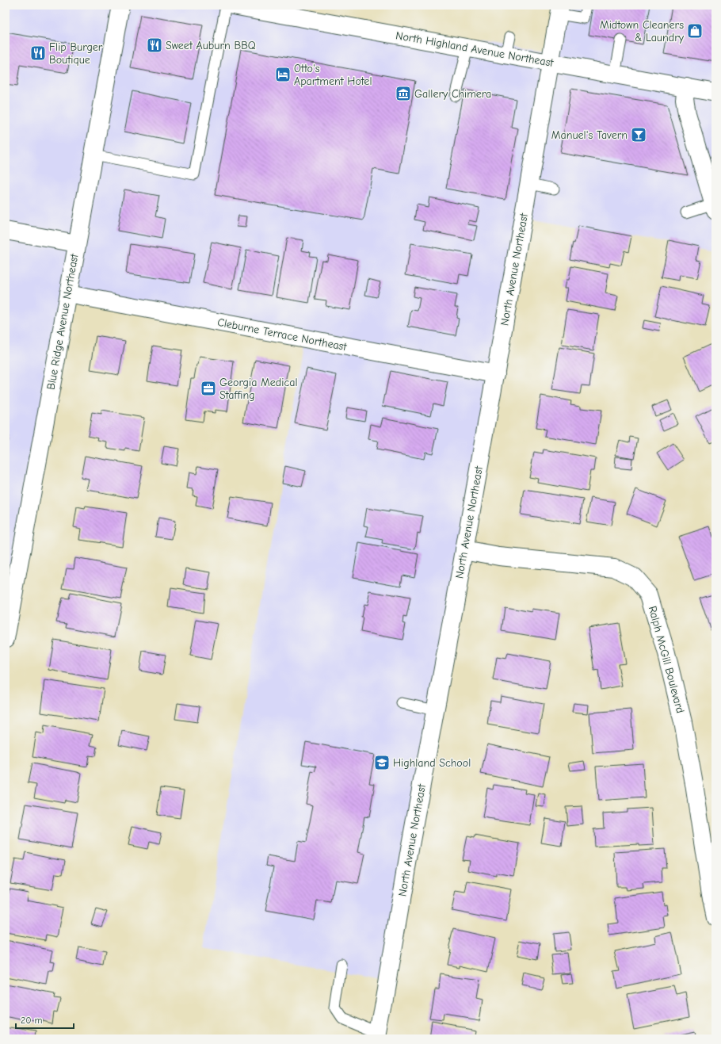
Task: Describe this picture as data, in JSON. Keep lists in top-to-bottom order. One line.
{"streets":{"street":["North Highland Avenue Northeast","North Avenue Northeast","Blue Ridge Avenue Northeast","Cleburne Terrace Northeast","Ralph McGill Boulevard"]},"crossings":[["North Highland Avenue Northeast","North Avenue Northeast"],["North Avenue Northeast","Cleburne Terrace Northeast"],["North Avenue Northeast","Ralph McGill Boulevard"],["Blue Ridge Avenue Northeast","Cleburne Terrace Northeast"]],"places":{"shop":["Midtown Cleaners & Laundry"],"restaurant":["Sweet Auburn BBQ","Flip Burger Boutique"],"hotel":["Otto's Apartment Hotel"],"museum":["Gallery Chimera"],"bar":["Manuel's Tavern"],"office":["Georgia Medical Staffing"],"school or university":["Highland School"]},"scale_bar":"20 m"}
